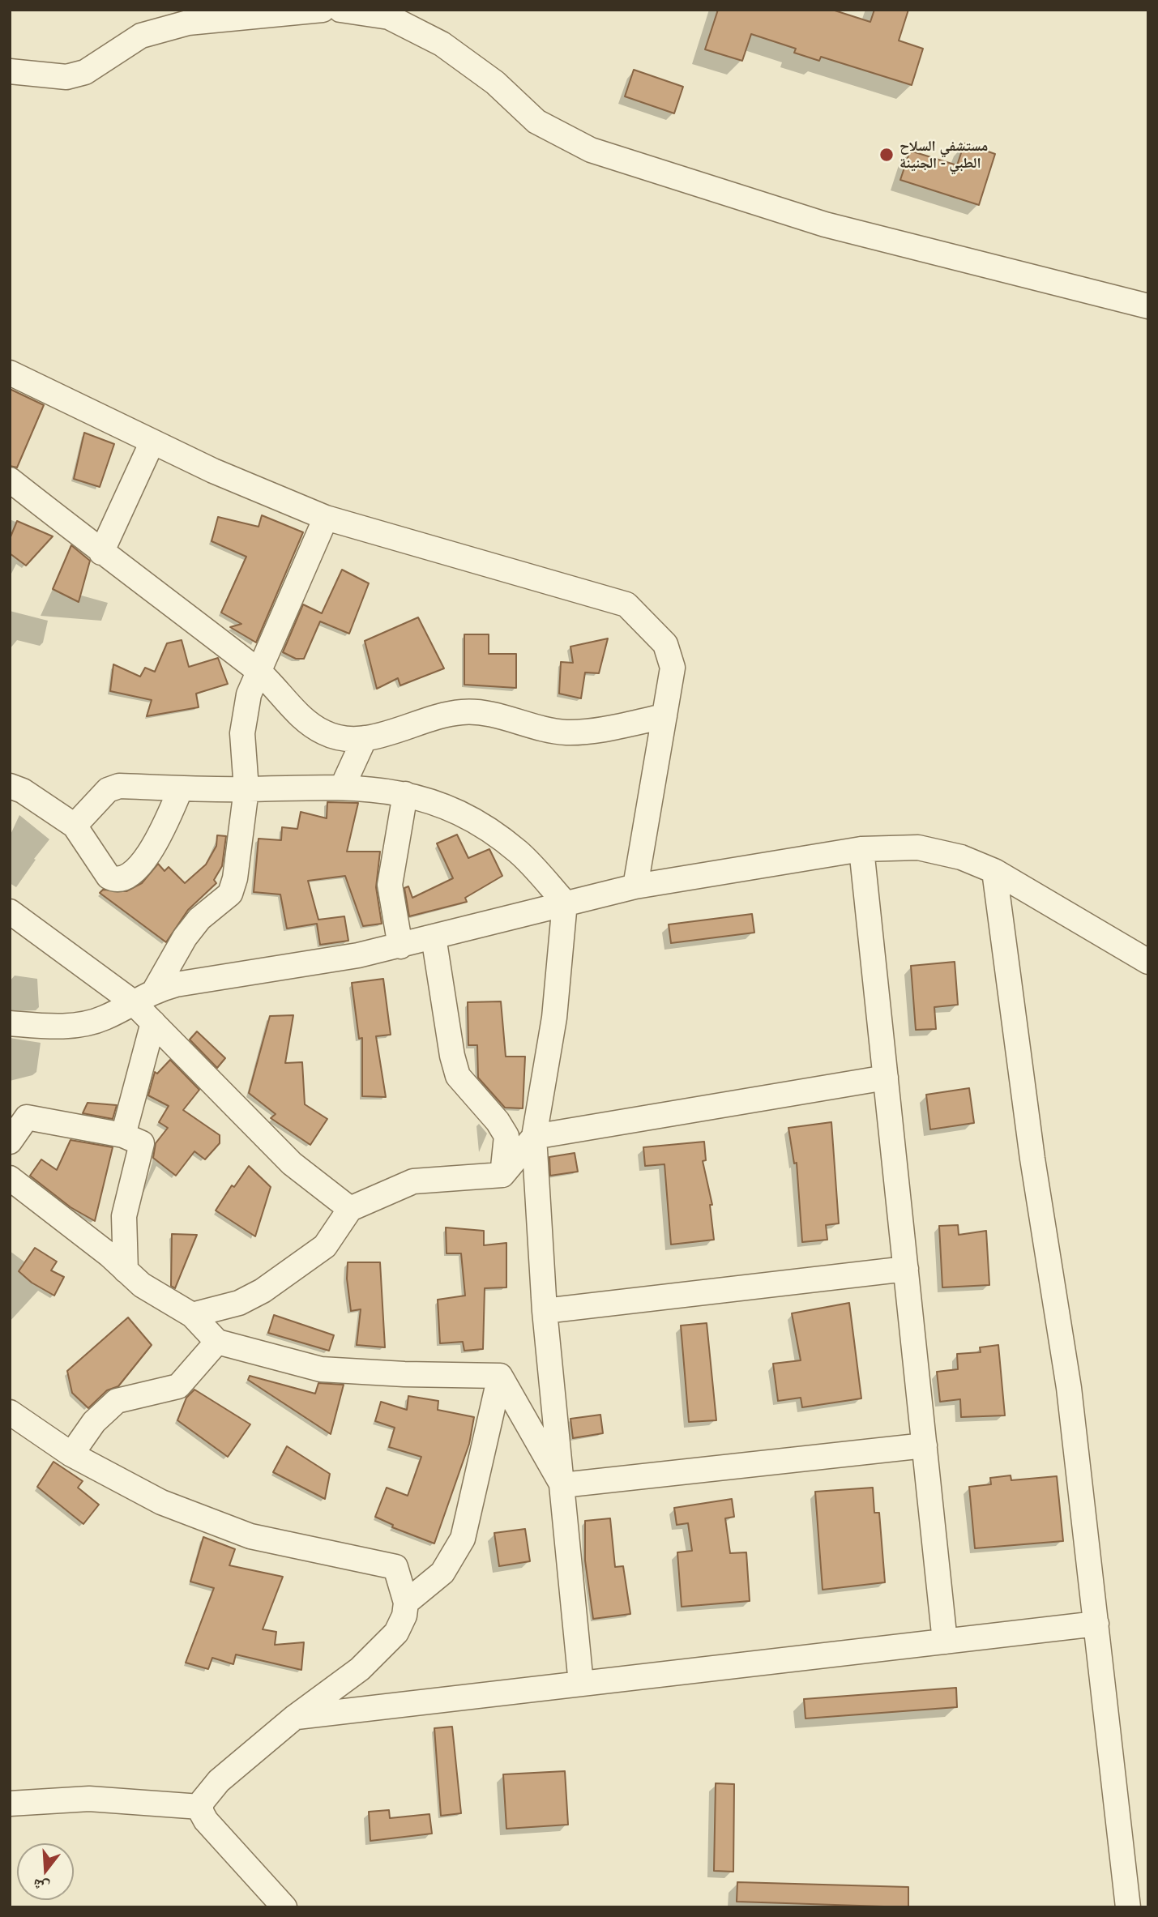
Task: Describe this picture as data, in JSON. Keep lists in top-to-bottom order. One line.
{"places":["مستشفي السلاح الطبي - الجنينة"],"north":"bottom"}
